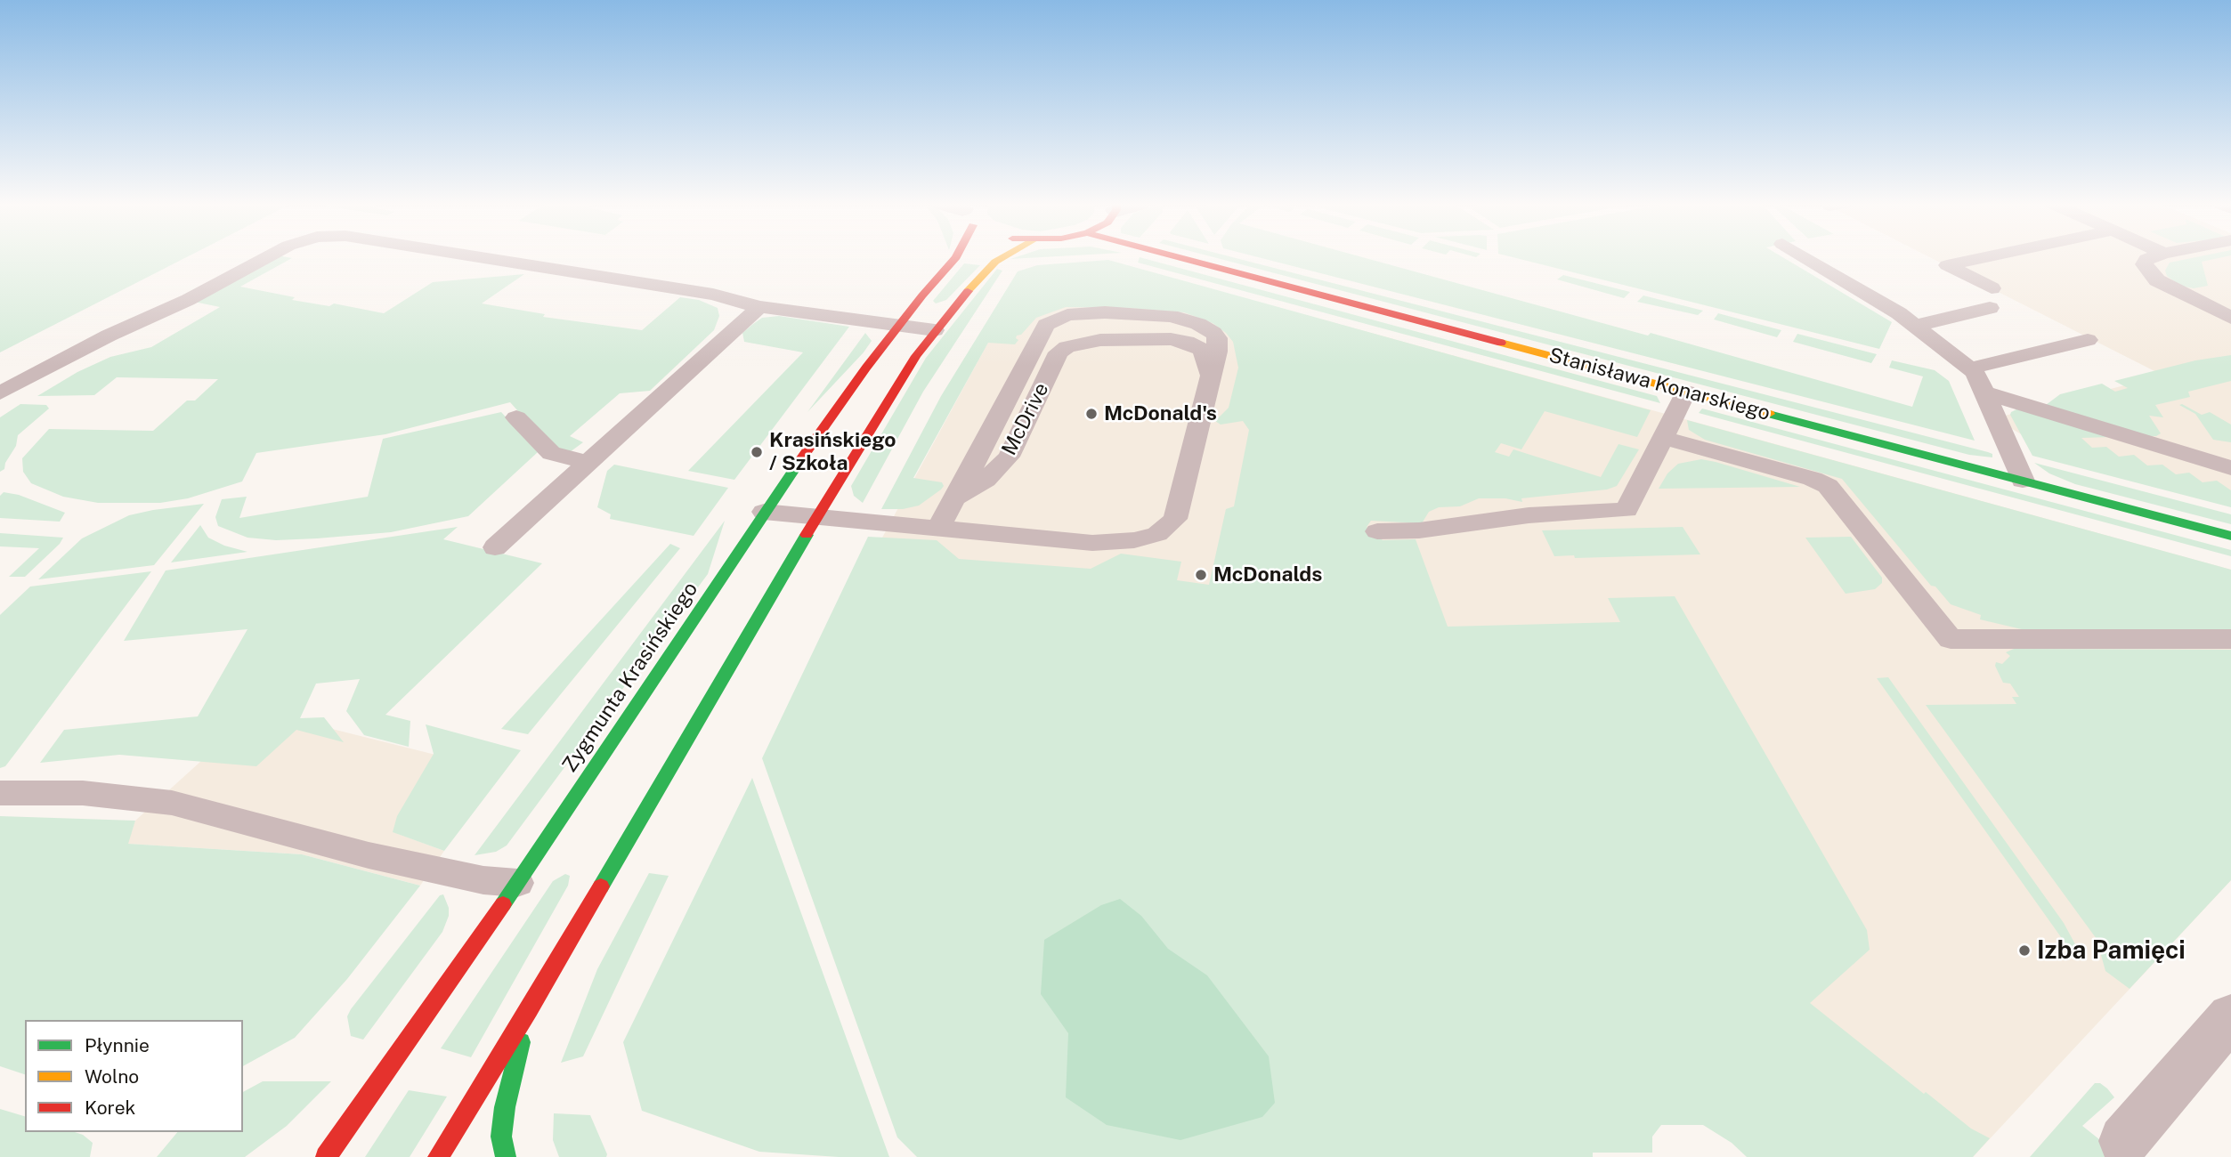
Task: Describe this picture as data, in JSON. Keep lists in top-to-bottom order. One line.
{"streets":{"street":["Stanisława Konarskiego","Zygmunta Krasińskiego"],"lane":["McDrive"]},"places":["McDonald's","Krasińskiego / Szkoła","McDonalds","Izba Pamięci"],"legend":["Płynnie","Wolno","Korek"]}
